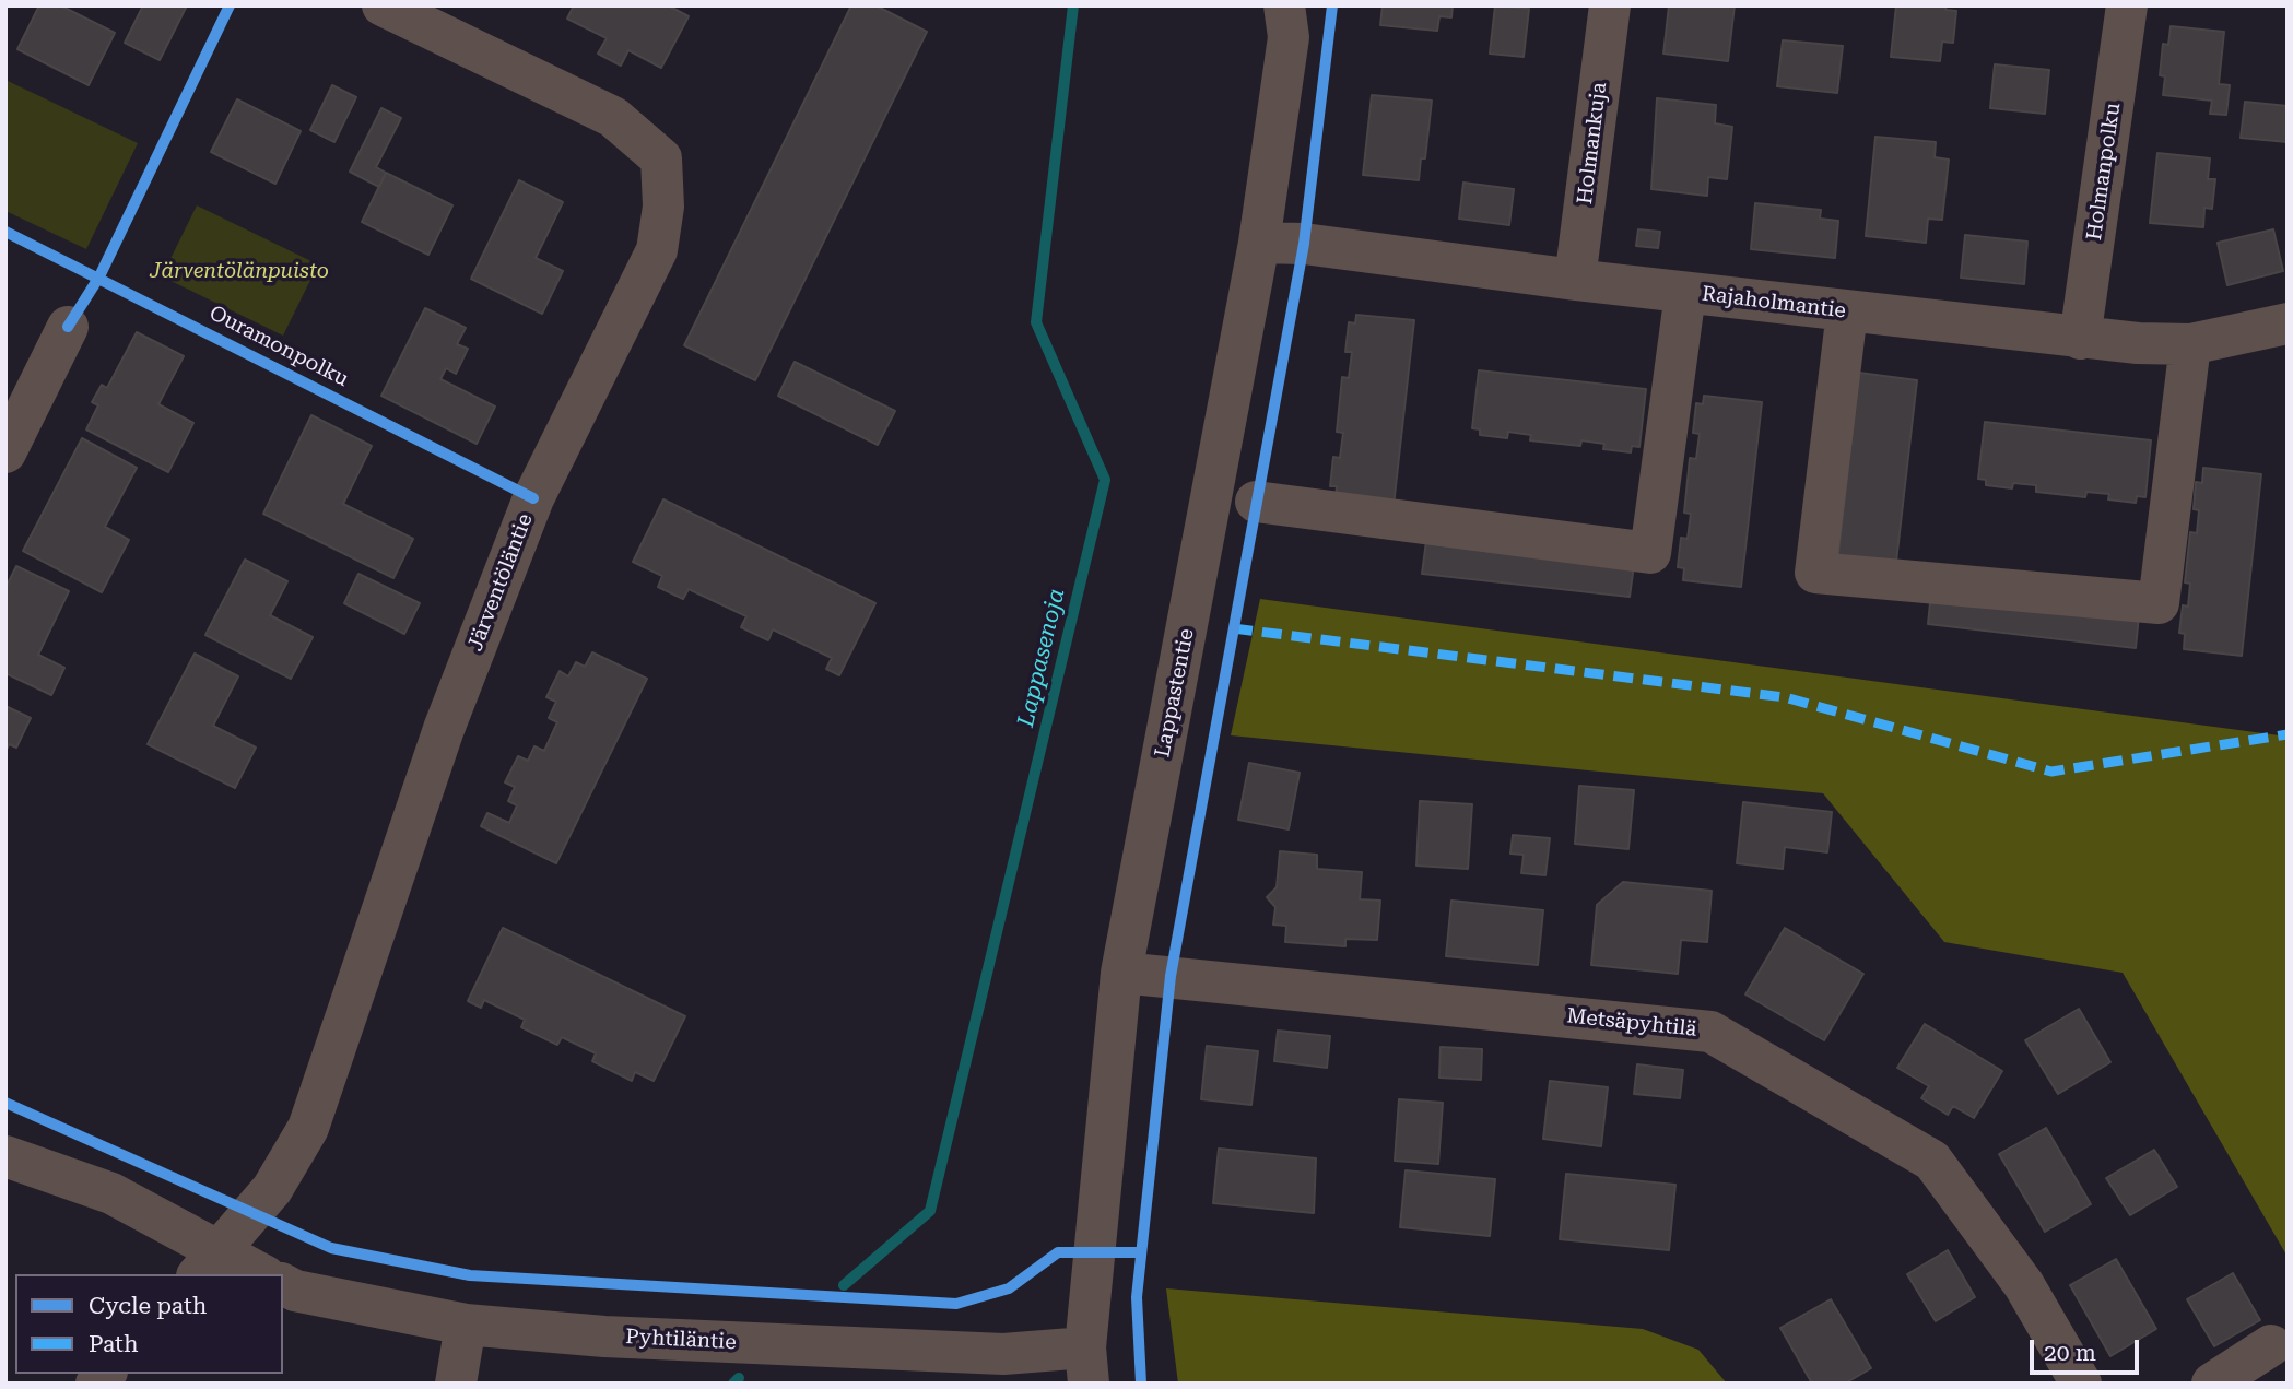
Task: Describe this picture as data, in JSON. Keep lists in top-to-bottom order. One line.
{"streets":{"street":["Holmankuja","Holmanpolku","Rajaholmantie","Järventöläntie","Lappastentie","Metsäpyhtilä","Pyhtiläntie"],"cycle path":["Ouramonpolku"]},"crossings":[["Holmankuja","Rajaholmantie"],["Holmanpolku","Rajaholmantie"],["Rajaholmantie","Lappastentie"],["Lappastentie","Metsäpyhtilä"],["Lappastentie","Pyhtiläntie"]],"water":["Lappasenoja"],"parks":["Järventölänpuisto"],"legend":["Cycle path","Path"],"scale_bar":"20 m"}
